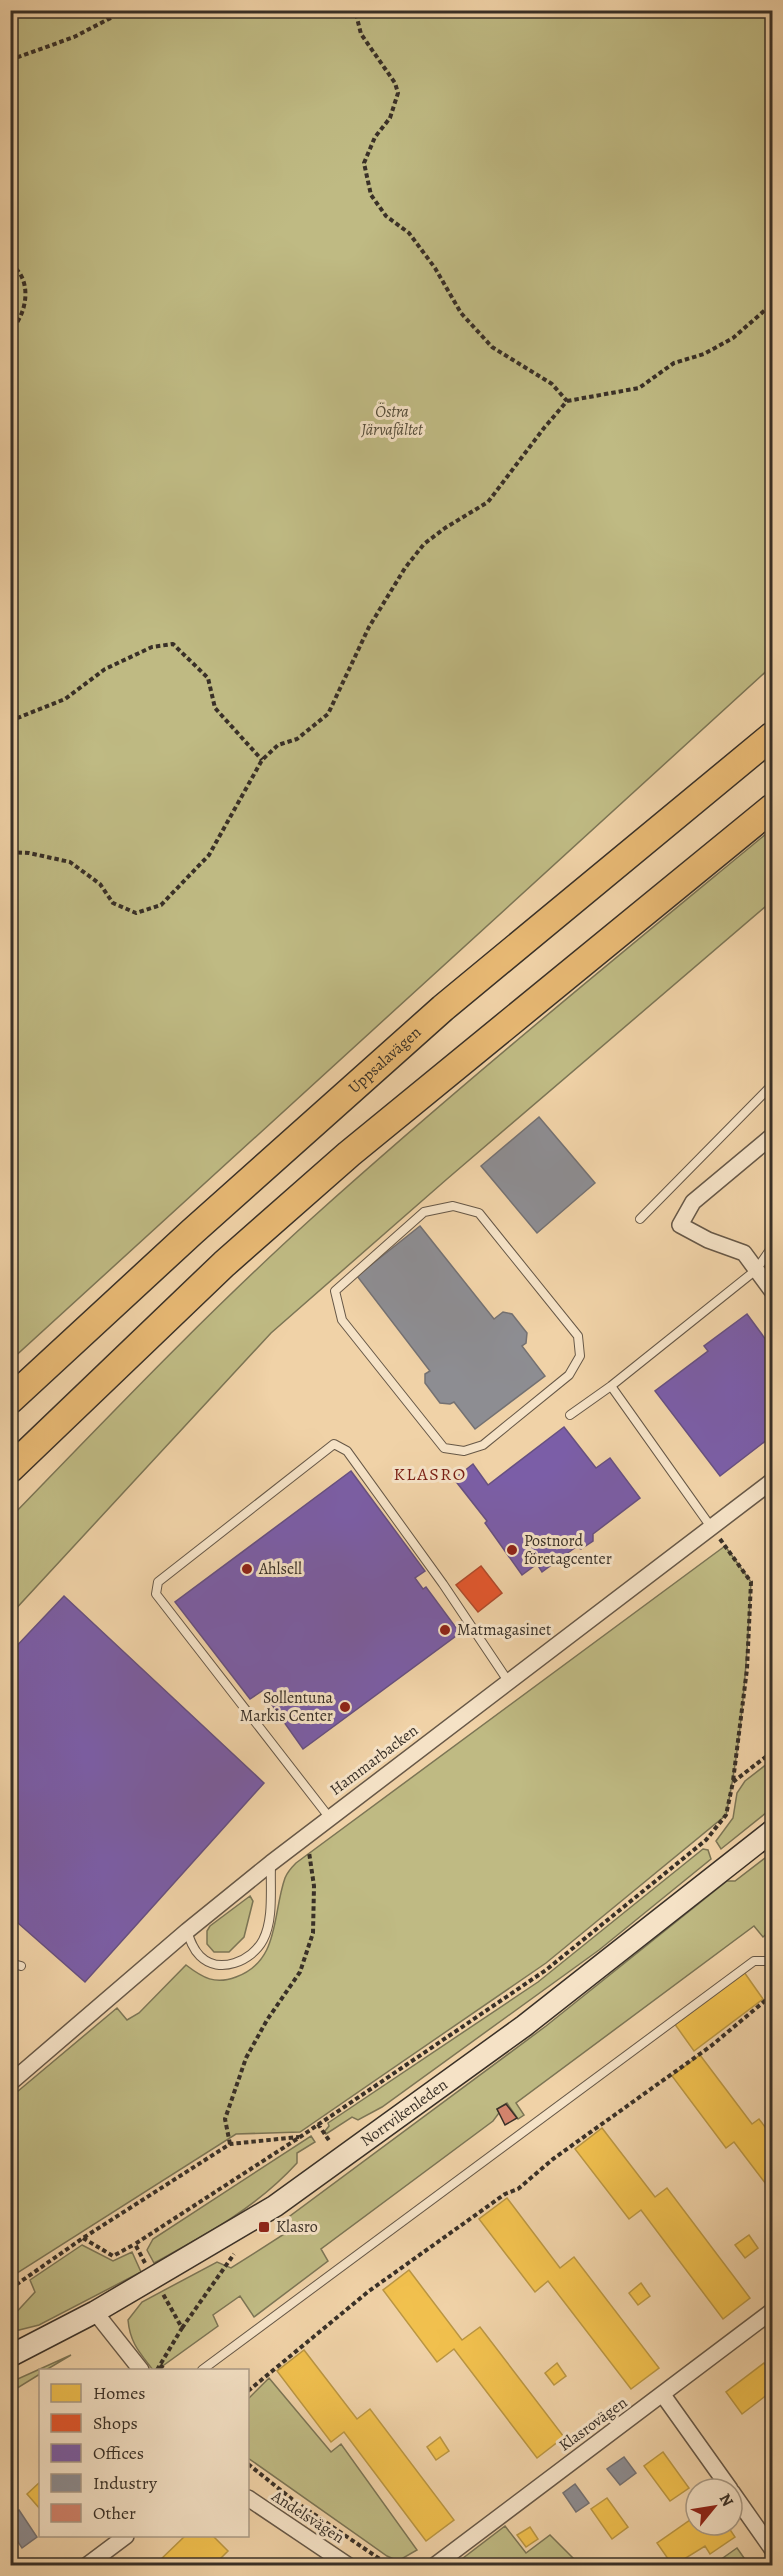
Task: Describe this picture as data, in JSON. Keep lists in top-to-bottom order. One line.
{"streets":{"highway":["Uppsalavägen"],"main road":["Norrvikenleden"],"street":["Hammarbacken","Klasrovägen","Andelsvägen"]},"districts":["KLASRO"],"parks":["Östra Järvafältet"],"places":{"other":["Postnord företagcenter","Ahlsell","Matmagasinet","Sollentuna Markis Center"],"transit":["Klasro"]},"legend":["Homes","Shops","Offices","Industry","Other"],"north":"top right"}
